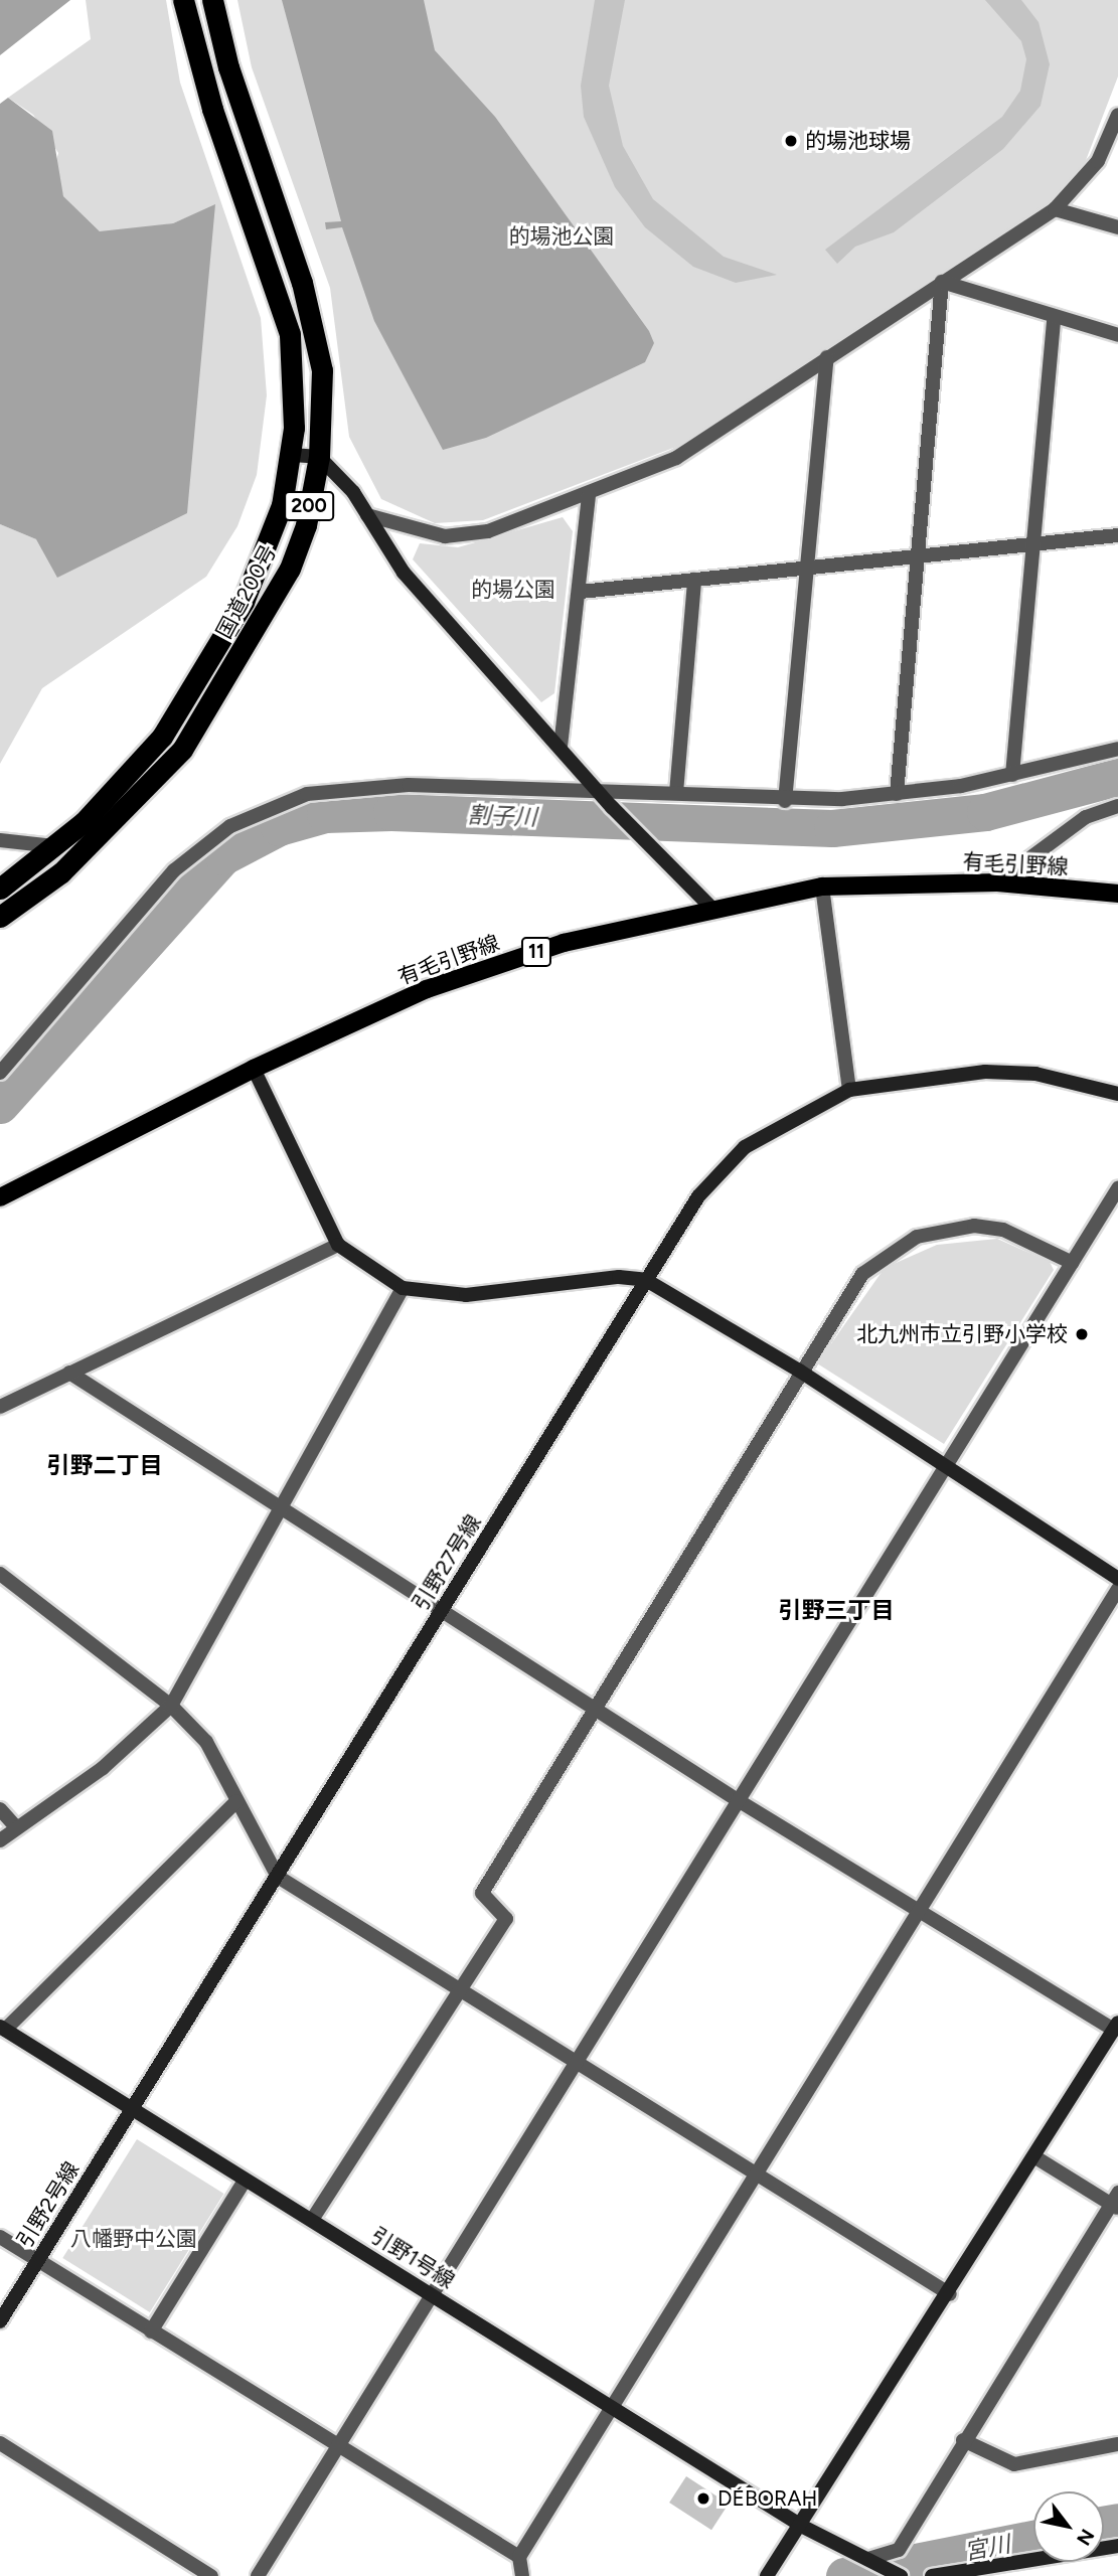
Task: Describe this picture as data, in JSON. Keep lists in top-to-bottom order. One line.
{"streets":{"highway":["200","国道200号"],"main road":["有毛引野線","11"],"street":["引野27号線","引野2号線","引野1号線"]},"crossings":[["引野27号線","引野2号線"],["引野27号線","引野1号線"],["引野2号線","引野1号線"]],"districts":["引野二丁目","引野三丁目"],"water":["割子川","宮川"],"parks":["的場池公園","的場公園","八幡野中公園"],"places":["的場池球場","北九州市立引野小学校","DÉBORAH"],"north":"bottom right"}
